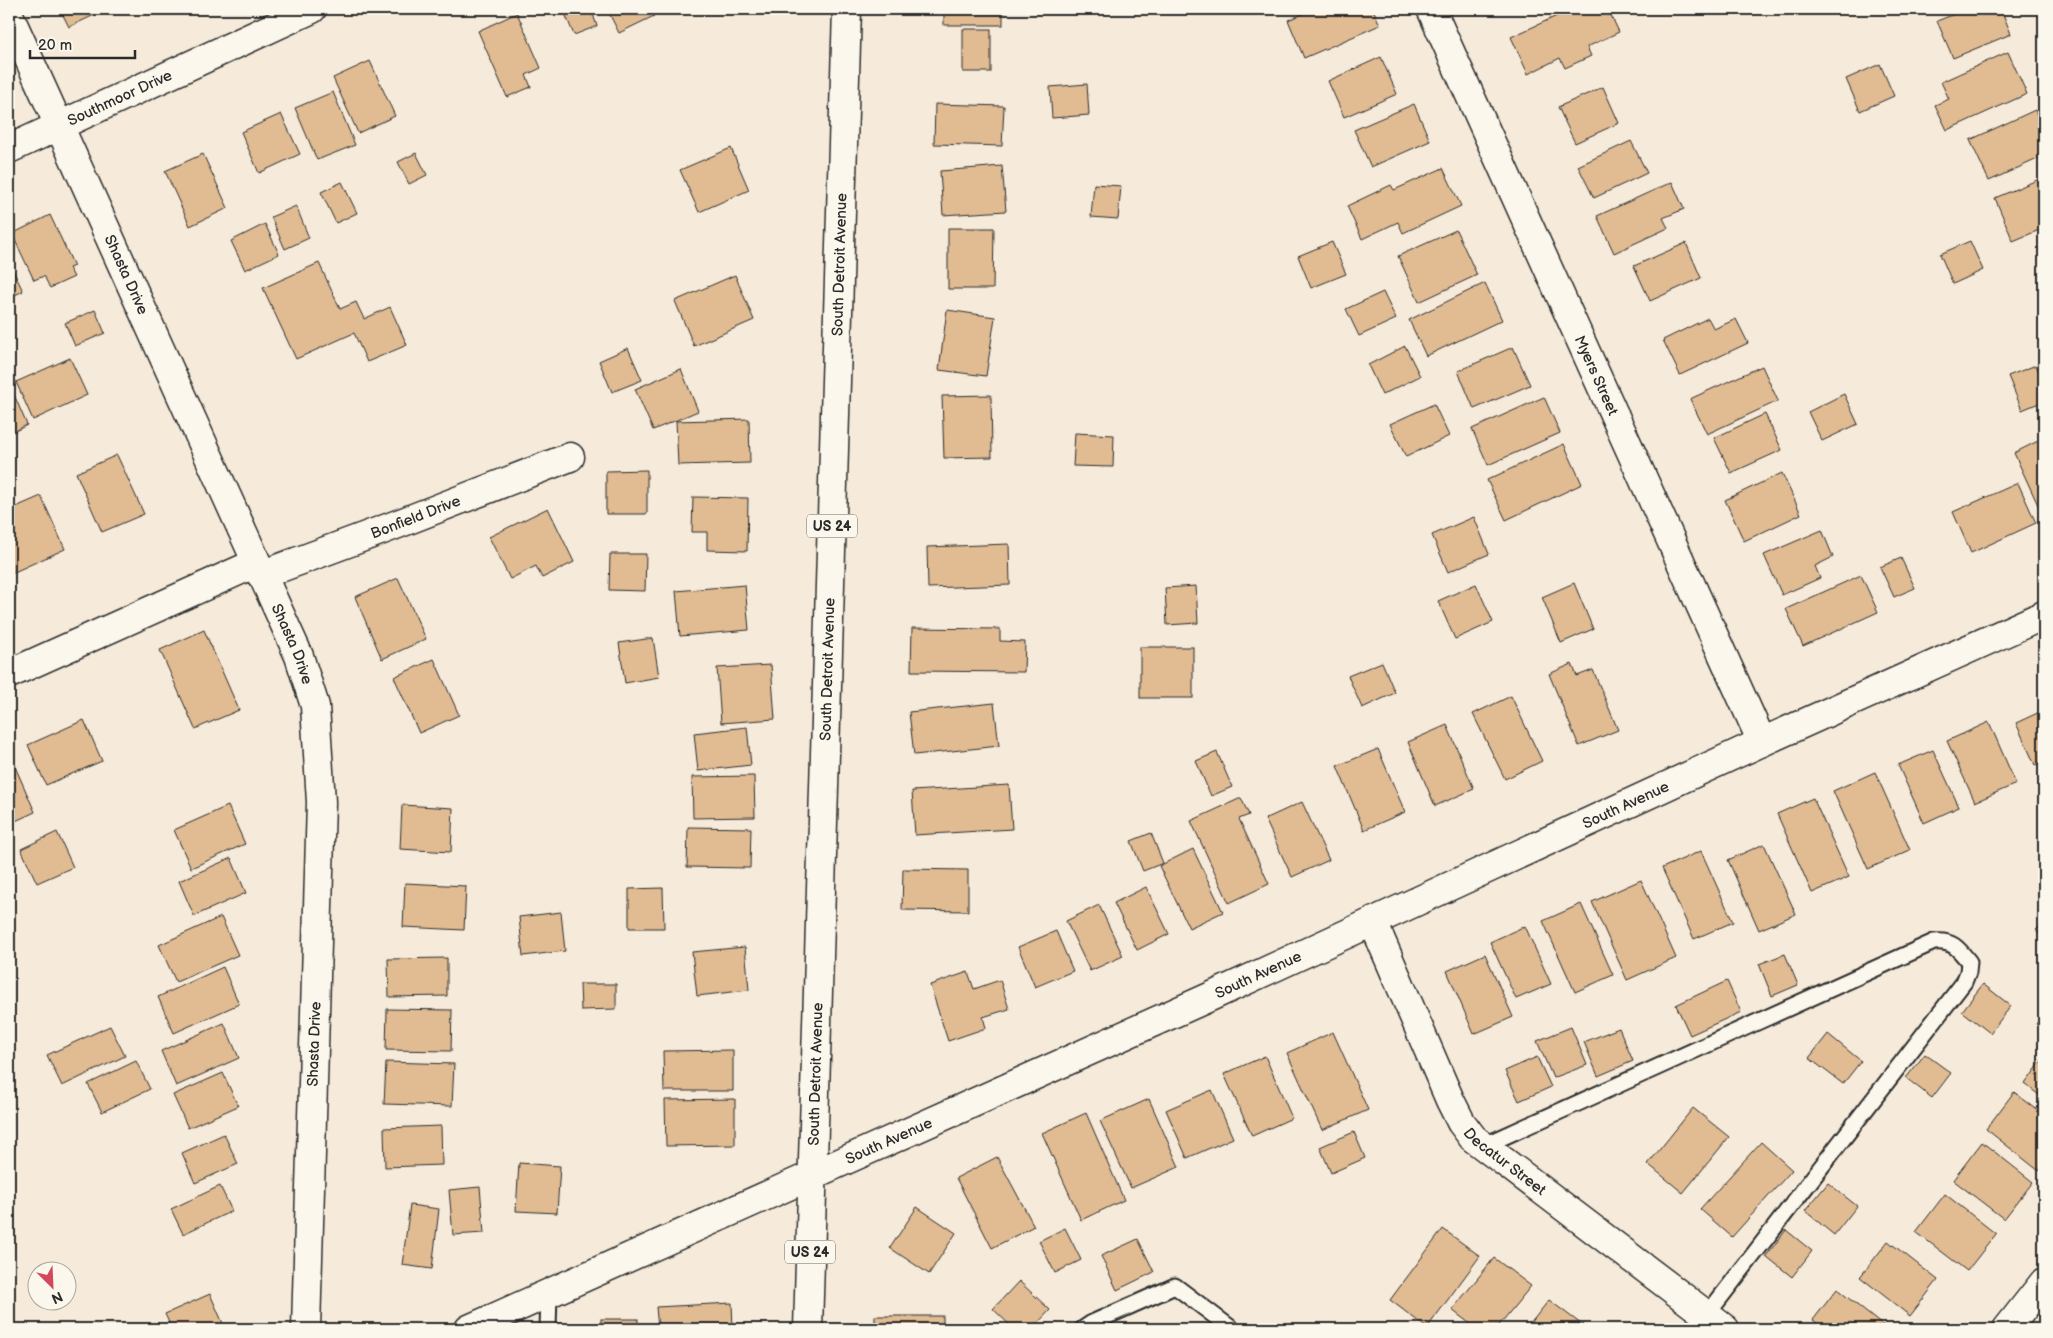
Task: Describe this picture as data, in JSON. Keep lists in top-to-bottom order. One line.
{"streets":{"street":["Southmoor Drive","South Detroit Avenue","Shasta Drive","Myers Street","Bonfield Drive","US 24","South Avenue","Decatur Street"]},"crossings":[["Southmoor Drive","Shasta Drive"],["South Detroit Avenue","South Avenue"],["Shasta Drive","Bonfield Drive"],["Myers Street","South Avenue"],["South Avenue","Decatur Street"]],"scale_bar":"20 m","north":"bottom right"}
